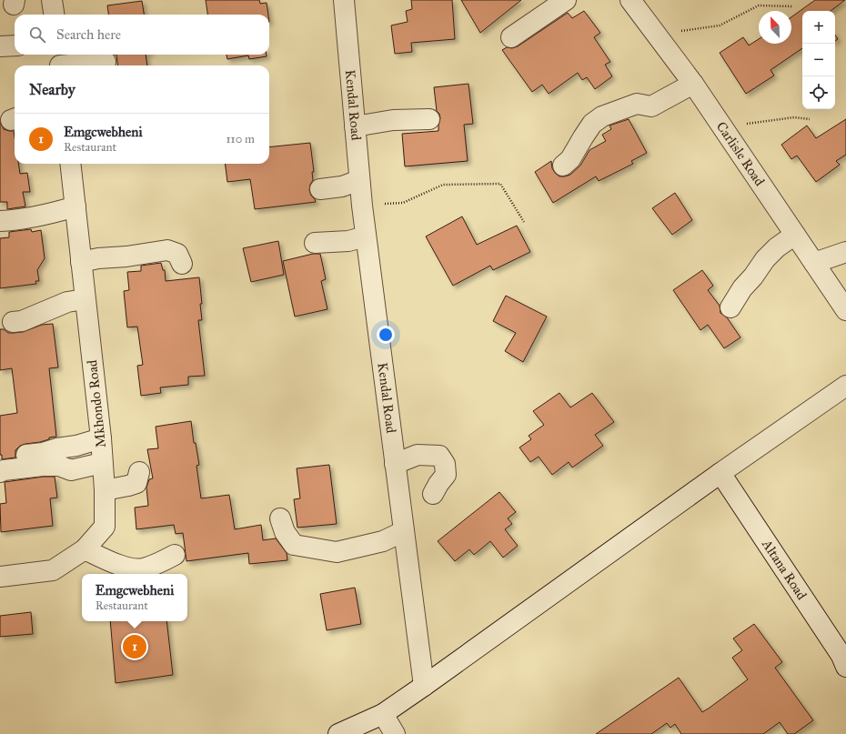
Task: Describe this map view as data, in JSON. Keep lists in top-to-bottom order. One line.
{"streets":{"street":["Kendal Road","Carlisle Road","Mkhondo Road","Altana Road"]},"north":"top left","page":{"map_buttons":["+","−"],"search":"Search here","heading":"Nearby","list":[{"mark":"1","name":"Emgcwebheni","note":"Restaurant","value":"110 m"}],"popup":["Emgcwebheni","Restaurant"],"pins":"1"}}
